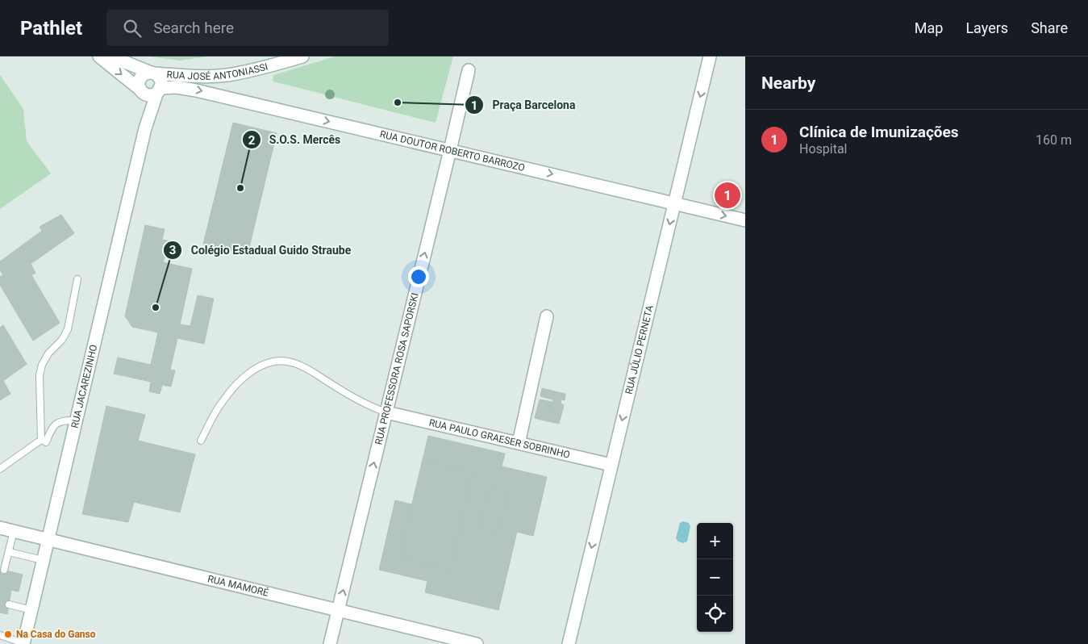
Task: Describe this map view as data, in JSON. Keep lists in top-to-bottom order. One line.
{"streets":{"main road":["RUA JOSÉ ANTONIASSI","RUA DOUTOR ROBERTO BARROZO","RUA JÚLIO PERNETA","RUA PROFESSORA ROSA SAPORSKI","RUA JACAREZINHO","RUA PAULO GRAESER SOBRINHO","RUA MAMORÉ"]},"crossings":[["RUA JOSÉ ANTONIASSI","RUA DOUTOR ROBERTO BARROZO"],["RUA JOSÉ ANTONIASSI","RUA JACAREZINHO"],["RUA DOUTOR ROBERTO BARROZO","RUA JÚLIO PERNETA"],["RUA DOUTOR ROBERTO BARROZO","RUA PROFESSORA ROSA SAPORSKI"],["RUA DOUTOR ROBERTO BARROZO","RUA JACAREZINHO"],["RUA JÚLIO PERNETA","RUA PAULO GRAESER SOBRINHO"],["RUA PROFESSORA ROSA SAPORSKI","RUA PAULO GRAESER SOBRINHO"],["RUA PROFESSORA ROSA SAPORSKI","RUA MAMORÉ"],["RUA JACAREZINHO","RUA MAMORÉ"]],"one_way":["RUA DOUTOR ROBERTO BARROZO","RUA JÚLIO PERNETA","RUA PROFESSORA ROSA SAPORSKI"],"places":["Praça Barcelona","S.O.S. Mercês","Colégio Estadual Guido Straube","Na Casa do Ganso"],"page":{"header":"Pathlet","search":"Search here","nav":["Map","Layers","Share"],"heading":"Nearby","list":[{"mark":"1","name":"Clínica de Imunizações","note":"Hospital","value":"160 m"}],"pins":"1","map_buttons":["+","−"]}}
